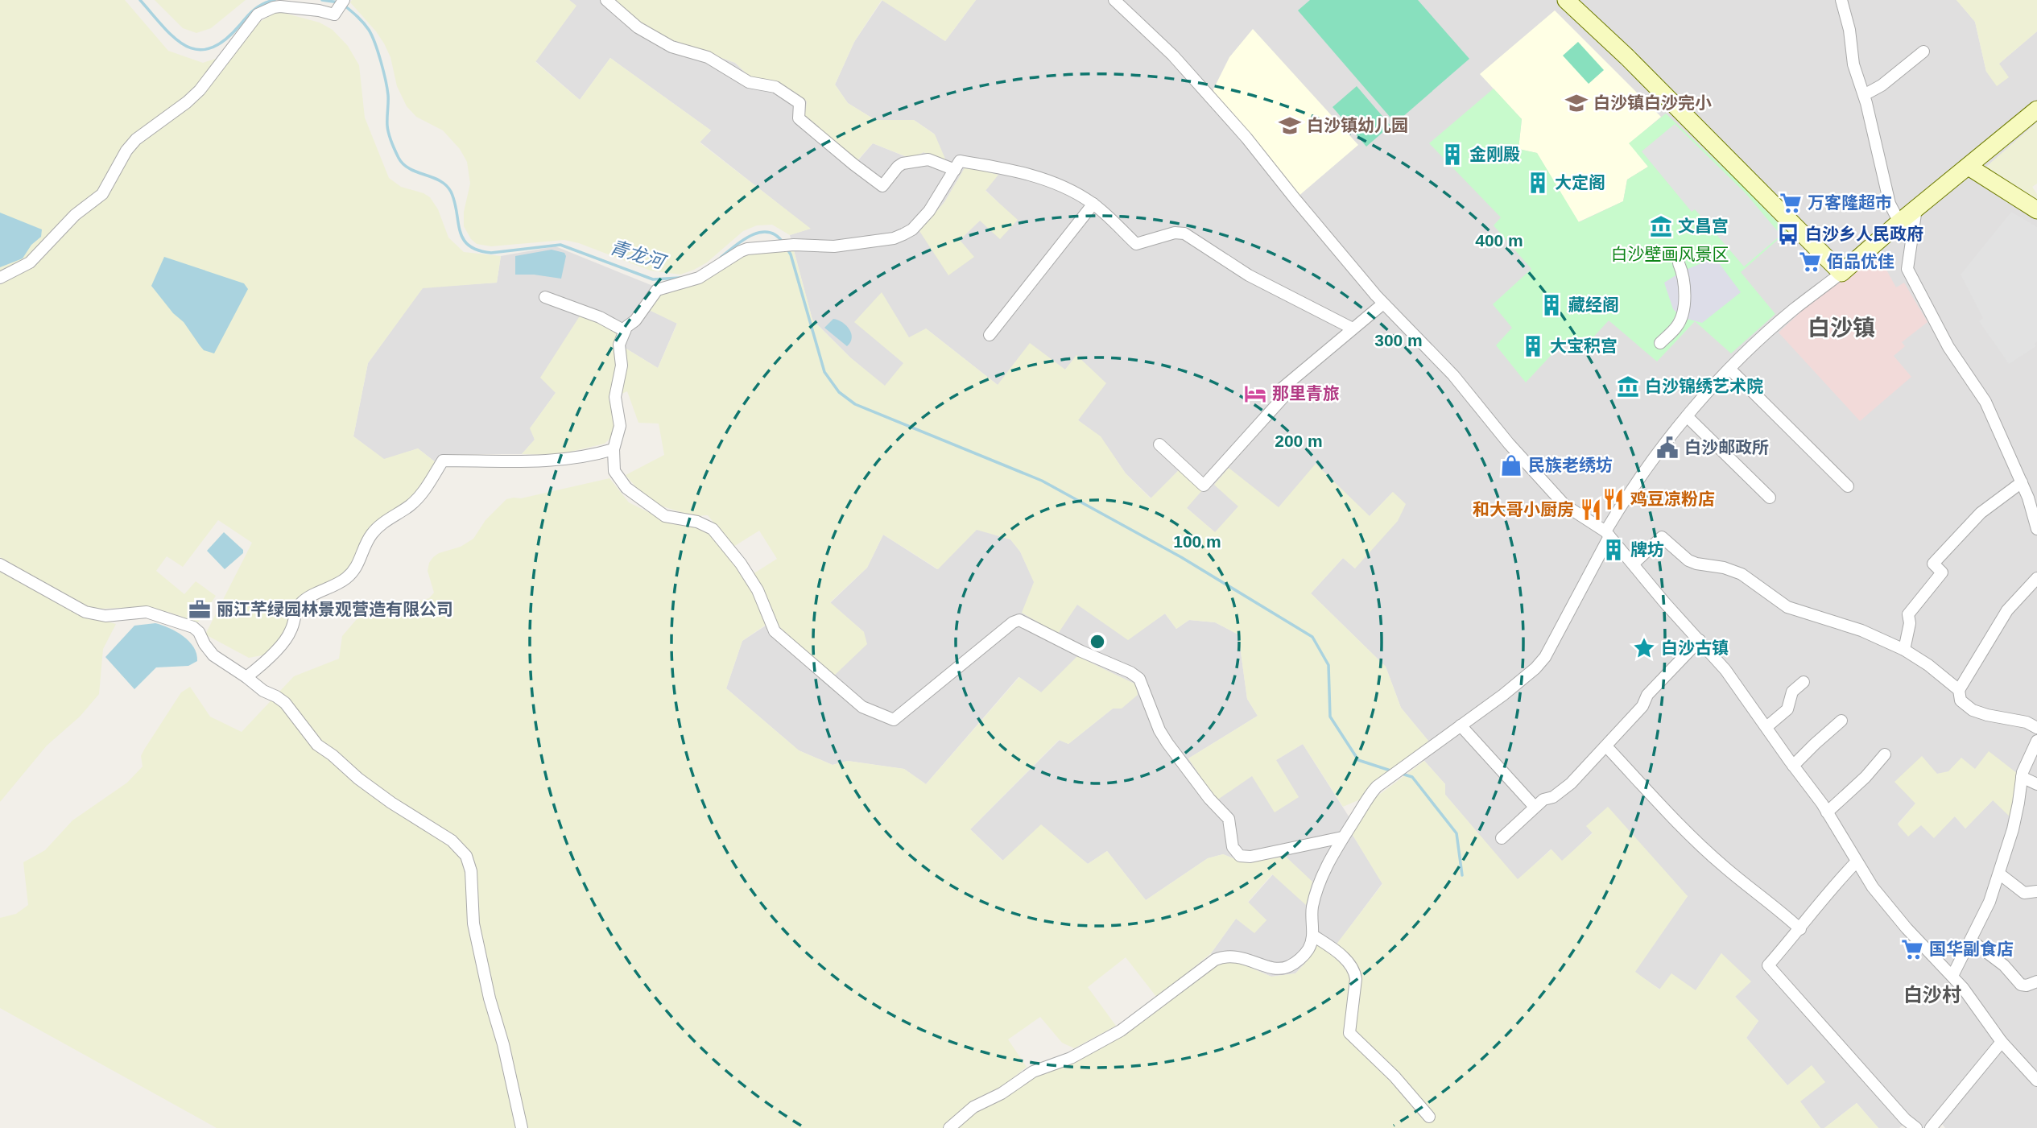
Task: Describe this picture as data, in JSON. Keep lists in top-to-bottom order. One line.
{"districts":["白沙镇","白沙村"],"water":["青龙河"],"parks":["白沙壁画风景区"],"places":{"school or university":["白沙镇白沙完小","白沙镇幼儿园"],"building":["金刚殿","大定阁","藏经阁","大宝积宫","牌坊"],"supermarket":["万客隆超市","佰品优佳","国华副食店"],"museum":["文昌宫","白沙锦绣艺术院"],"bus stop":["白沙乡人民政府"],"hotel":["那里青旅"],"public building":["白沙邮政所"],"shop":["民族老绣坊"],"restaurant":["鸡豆凉粉店","和大哥小厨房"],"office":["丽江芊绿园林景观营造有限公司"],"place":["白沙古镇"]},"rings":["400 m","300 m","200 m","100 m"]}
